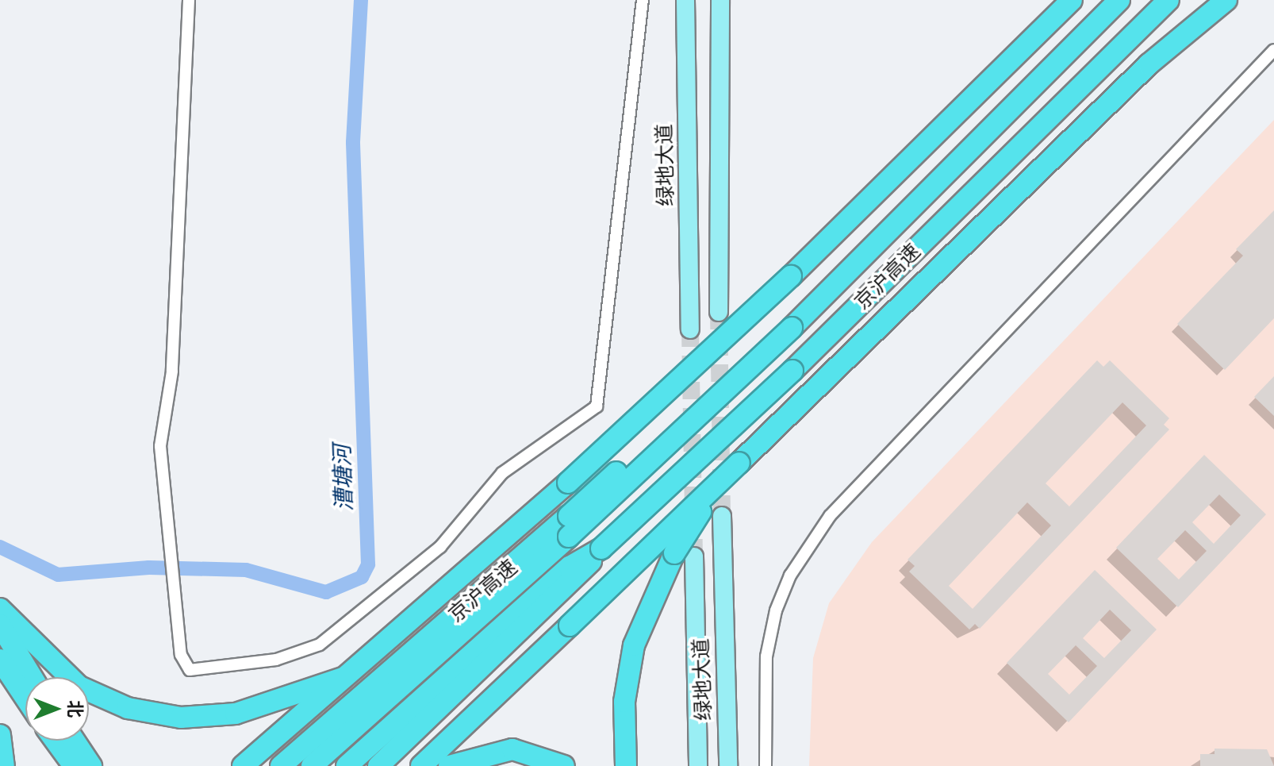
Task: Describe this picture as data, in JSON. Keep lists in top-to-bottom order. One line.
{"streets":{"highway":["京沪高速"],"main road":["绿地大道"]},"water":["漕塘河"],"north":"right"}
